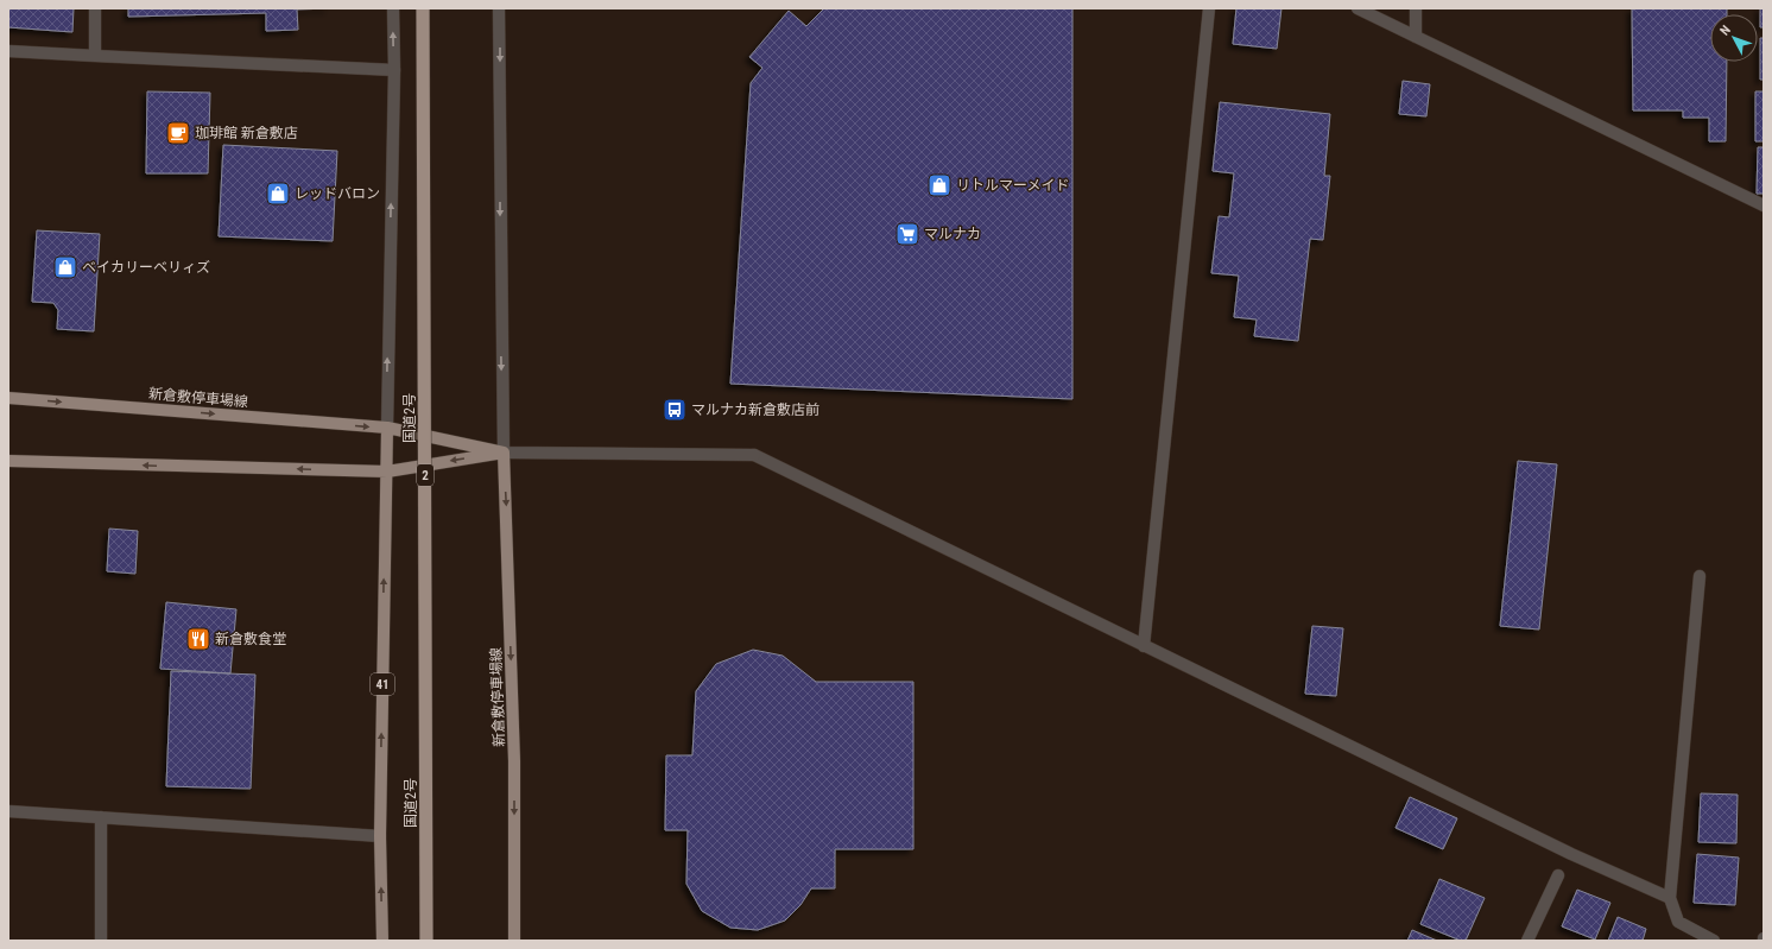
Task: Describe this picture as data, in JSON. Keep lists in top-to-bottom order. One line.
{"streets":{"highway":["国道2号","2"],"main road":["新倉敷停車場線","41"]},"crossings":[["新倉敷停車場線","41"]],"places":{"cafe":["珈琲館 新倉敷店"],"shop":["リトルマーメイド","レッドバロン","ベイカリーベリィズ"],"supermarket":["マルナカ"],"bus stop":["マルナカ新倉敷店前"],"restaurant":["新倉敷食堂"]},"north":"top left"}
